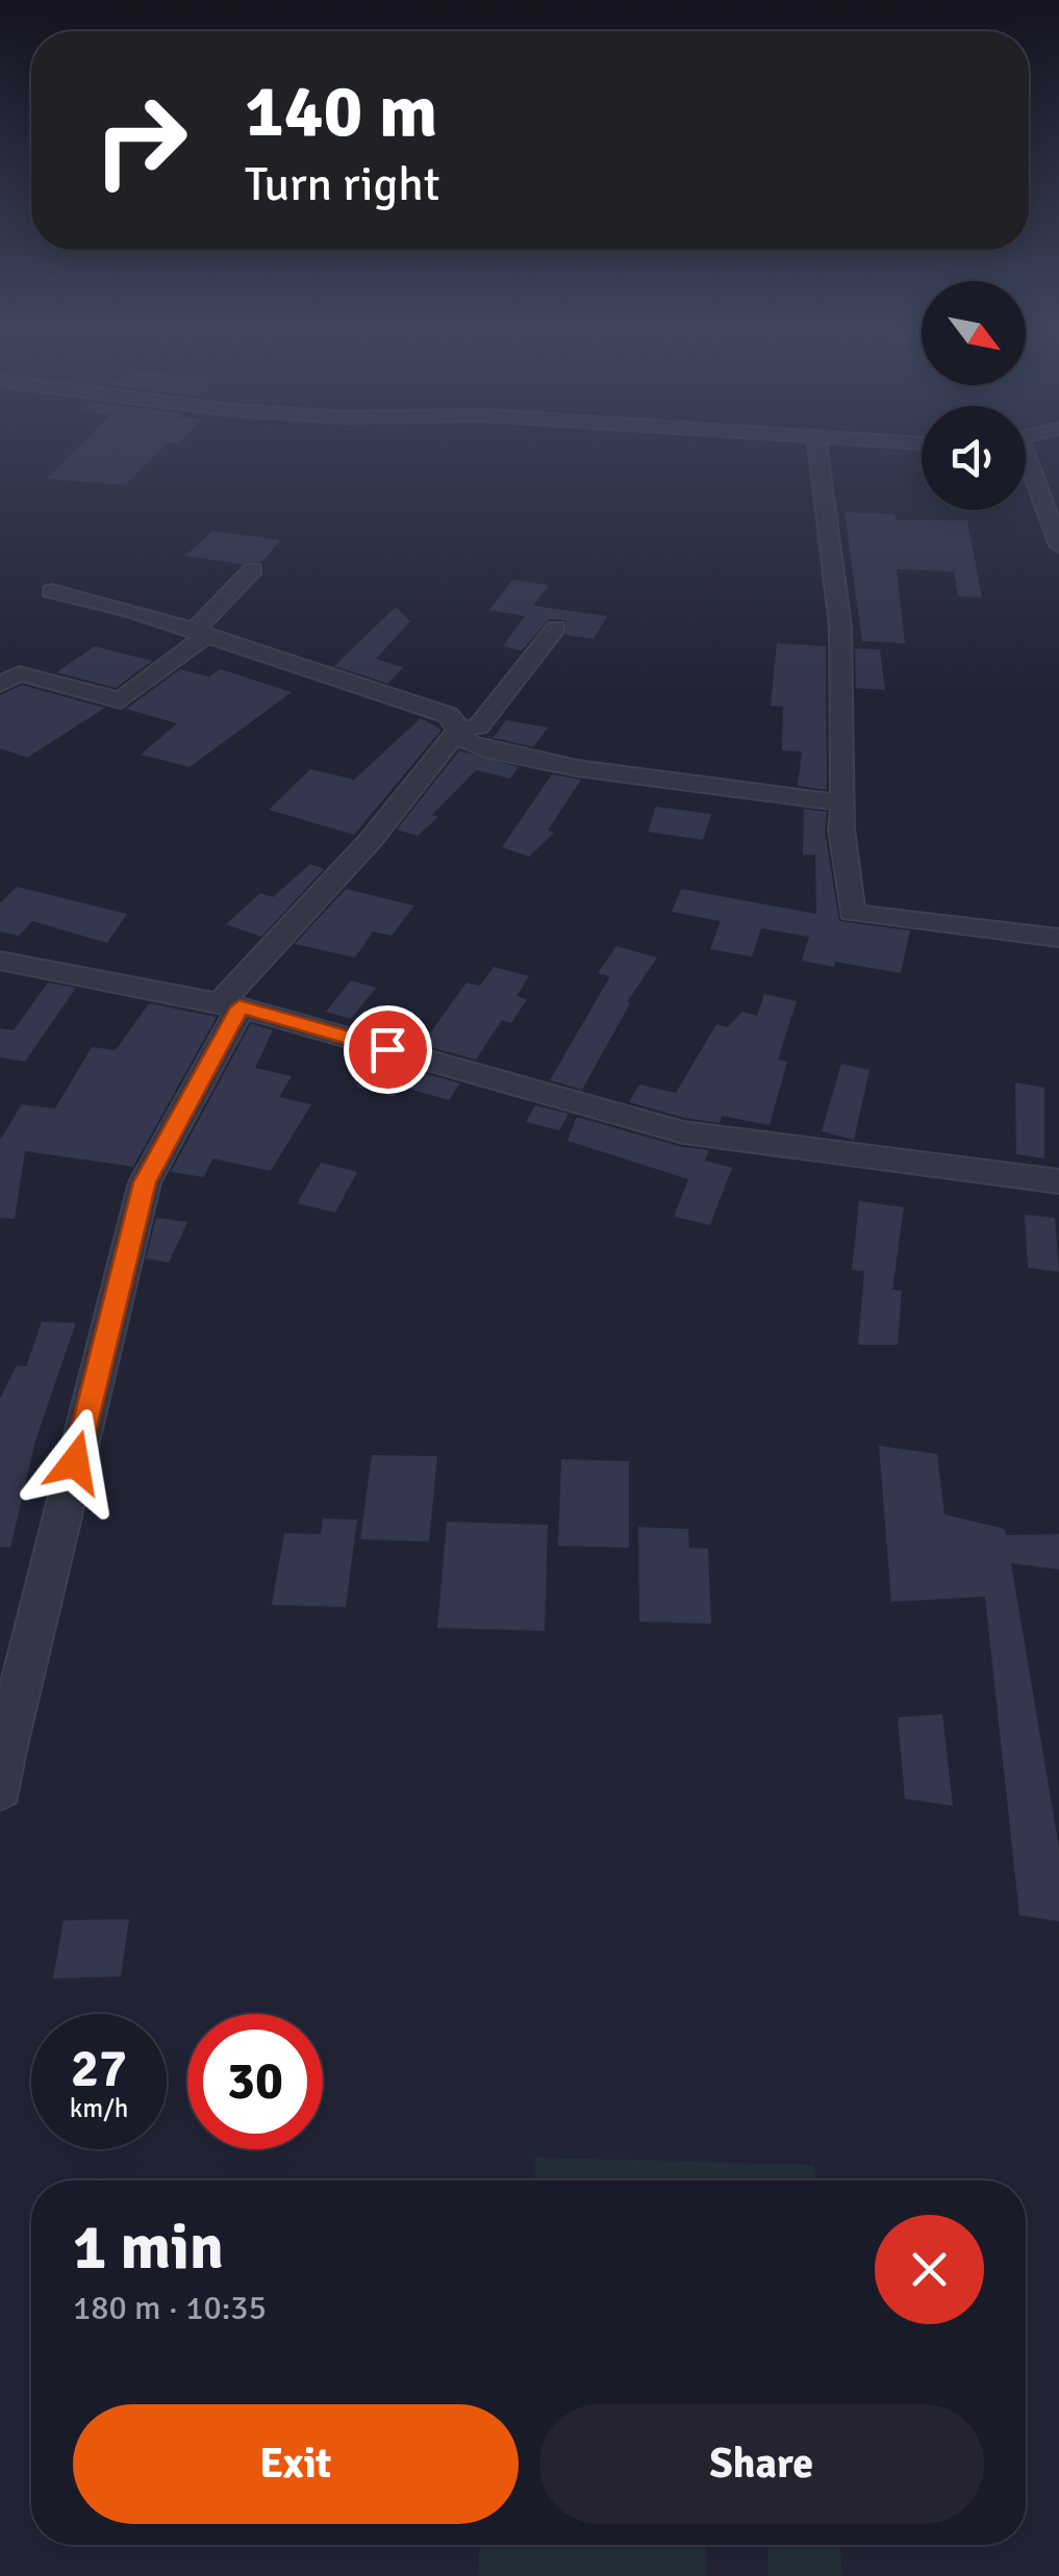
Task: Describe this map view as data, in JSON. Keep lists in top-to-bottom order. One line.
{"north":"bottom right","page":{"turn":["140 m","Turn right"],"speed":"27 km/h","limit":"30","heading":["1 min","180 m · 10:35"],"buttons":["Exit","Share"]}}
